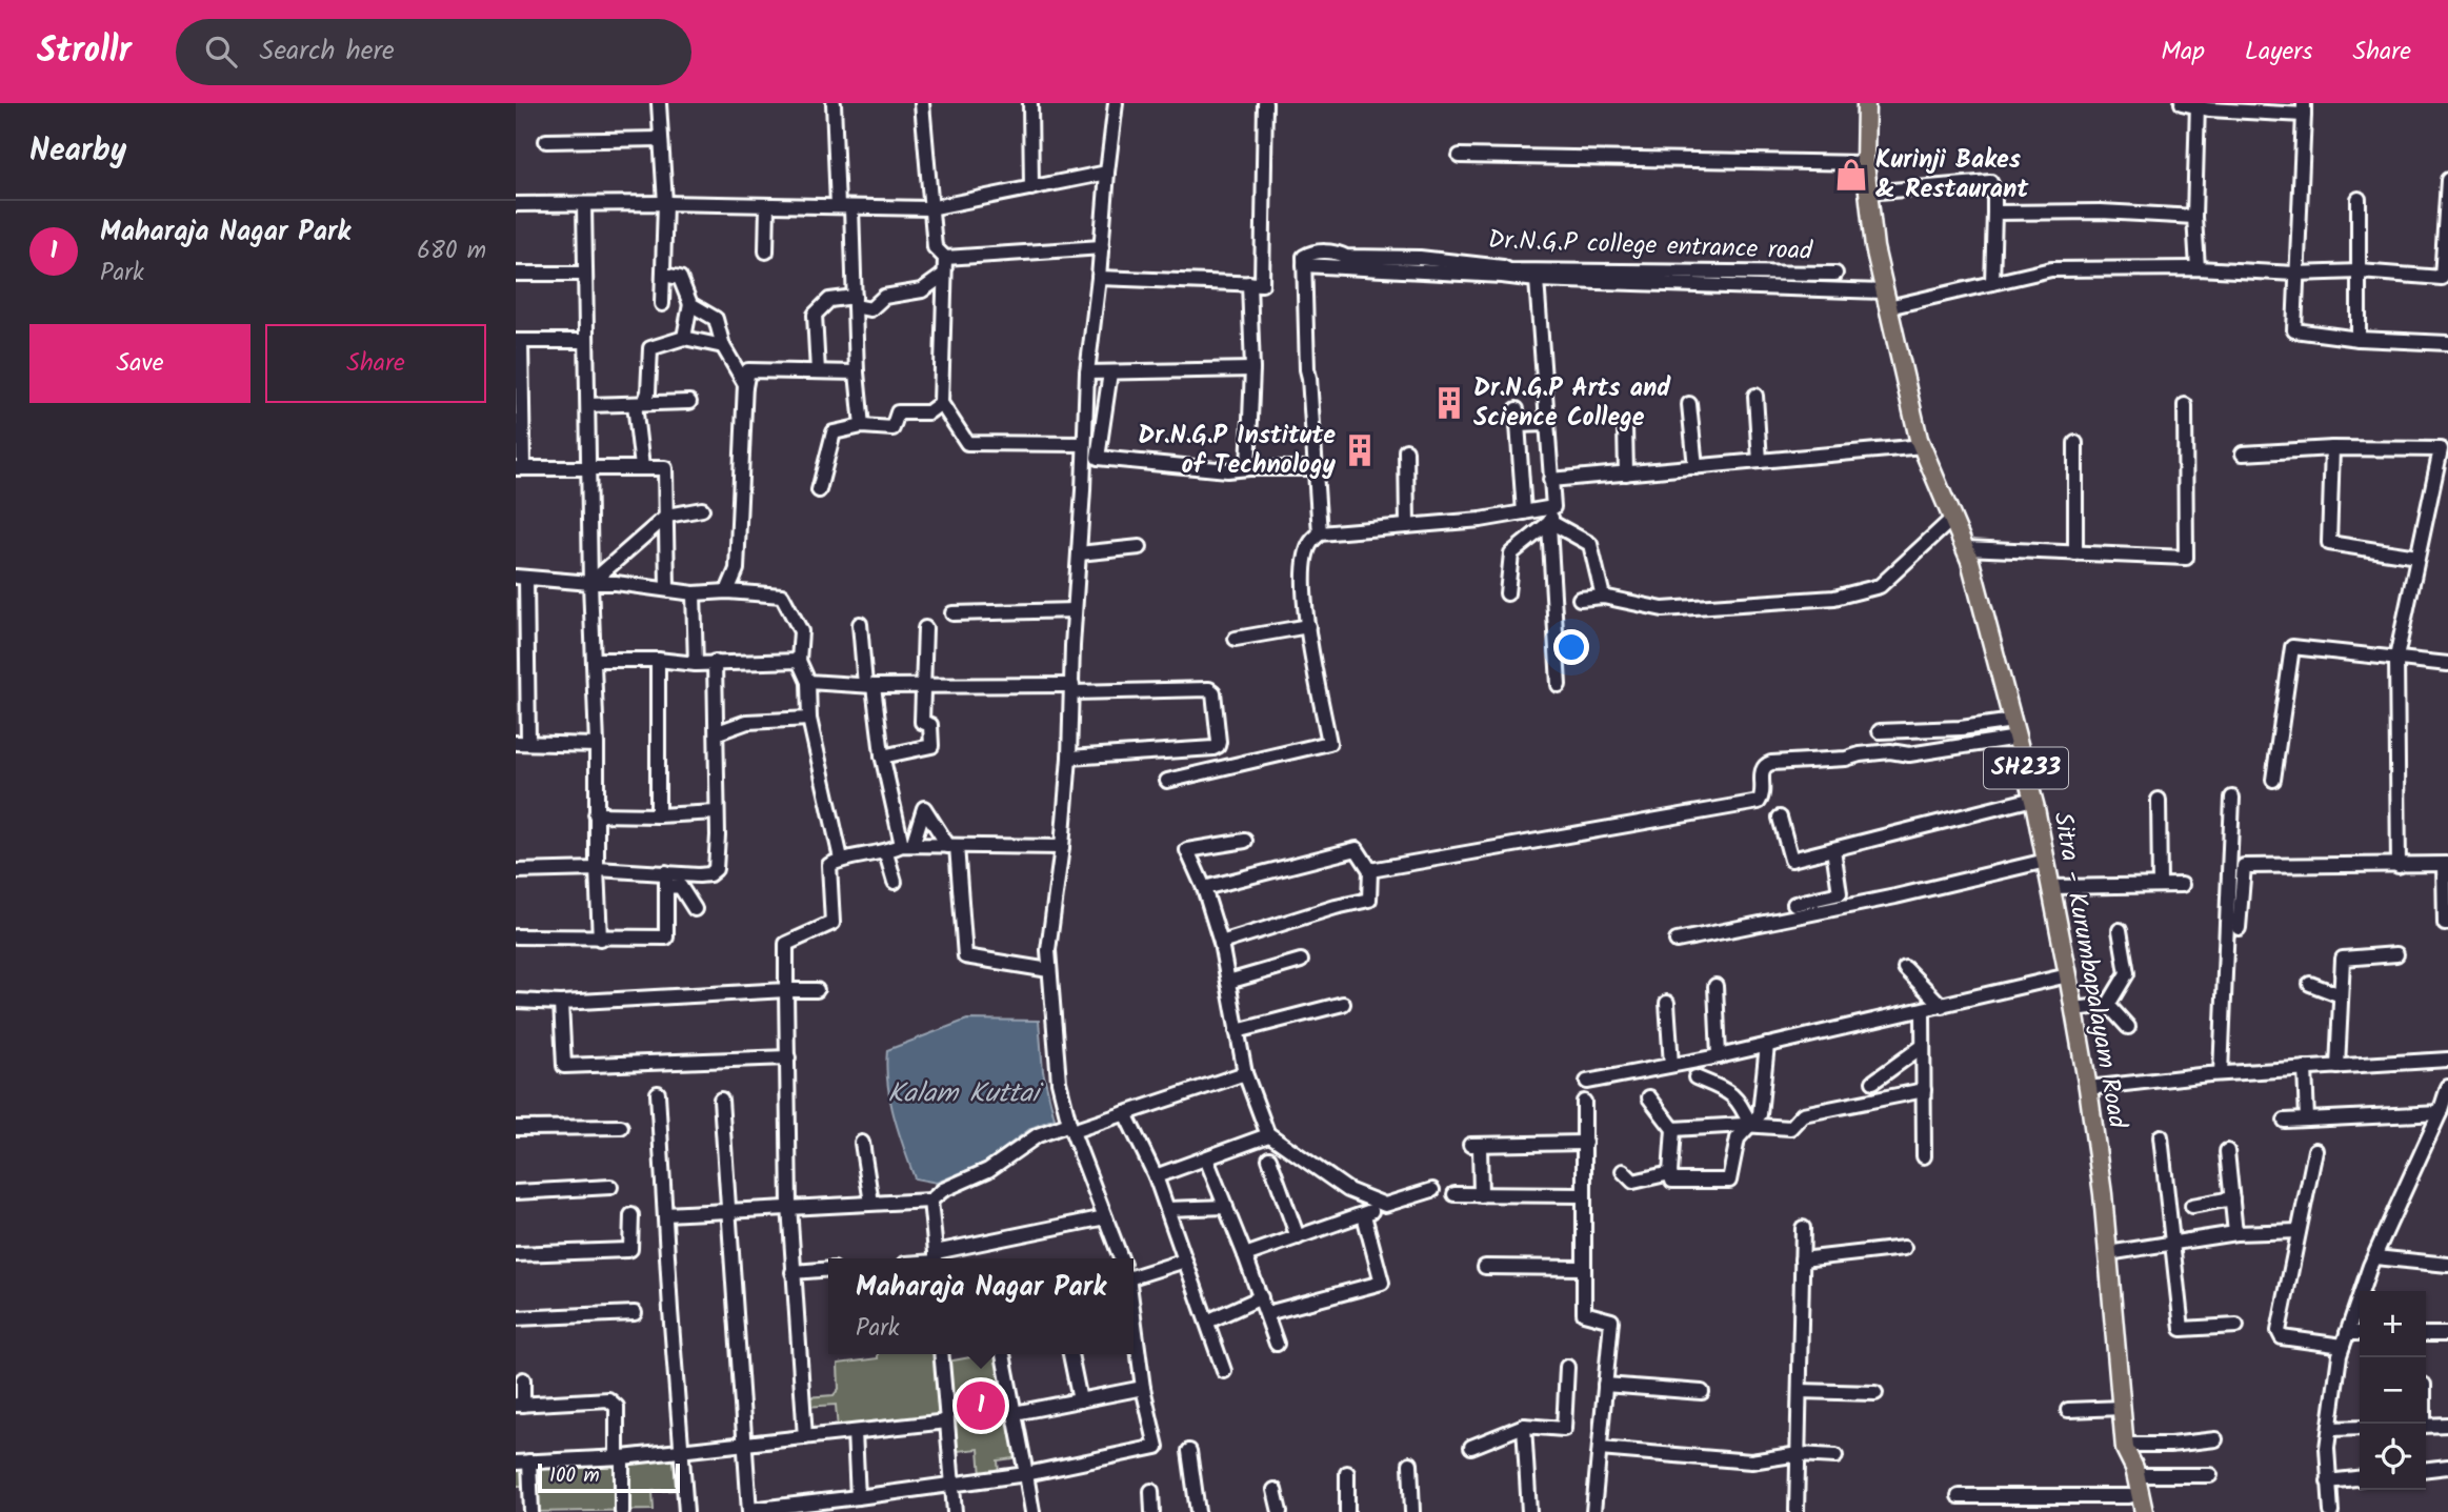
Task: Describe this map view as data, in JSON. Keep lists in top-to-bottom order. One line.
{"streets":{"main road":["SH233","Sitra - Kurumbapalayam Road"],"street":["Dr.N.G.P college entrance road"]},"water":["Kalam Kuttai"],"places":{"shop":["Kurinji Bakes & Restaurant"],"building":["Dr.N.G.P Arts and Science College","Dr.N.G.P Institute of Technology"]},"scale_bar":"100 m","page":{"header":"Strollr","search":"Search here","nav":["Map","Layers","Share"],"heading":"Nearby","list":[{"mark":"1","name":"Maharaja Nagar Park","note":"Park","value":"680 m"}],"buttons":["Save","Share"],"popup":["Maharaja Nagar Park","Park"],"map_buttons":["+","−"],"pins":"1","scale":"100 m"}}
